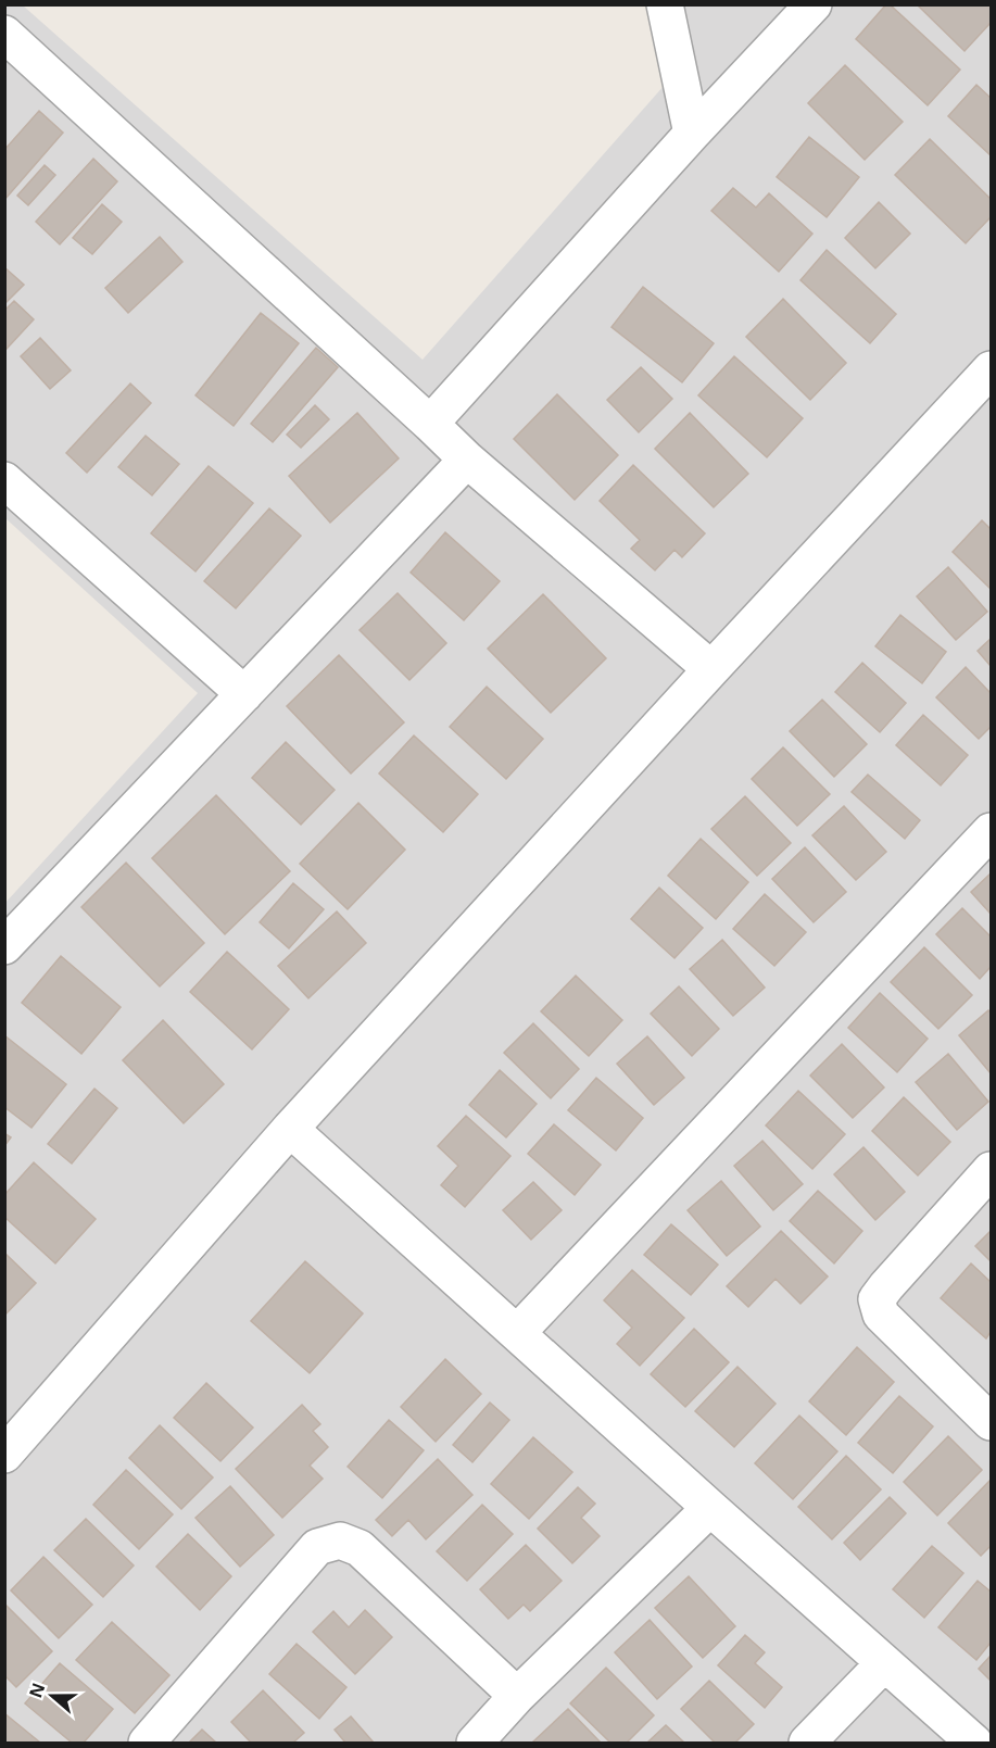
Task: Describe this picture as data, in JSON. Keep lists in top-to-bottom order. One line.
{"north":"left"}
